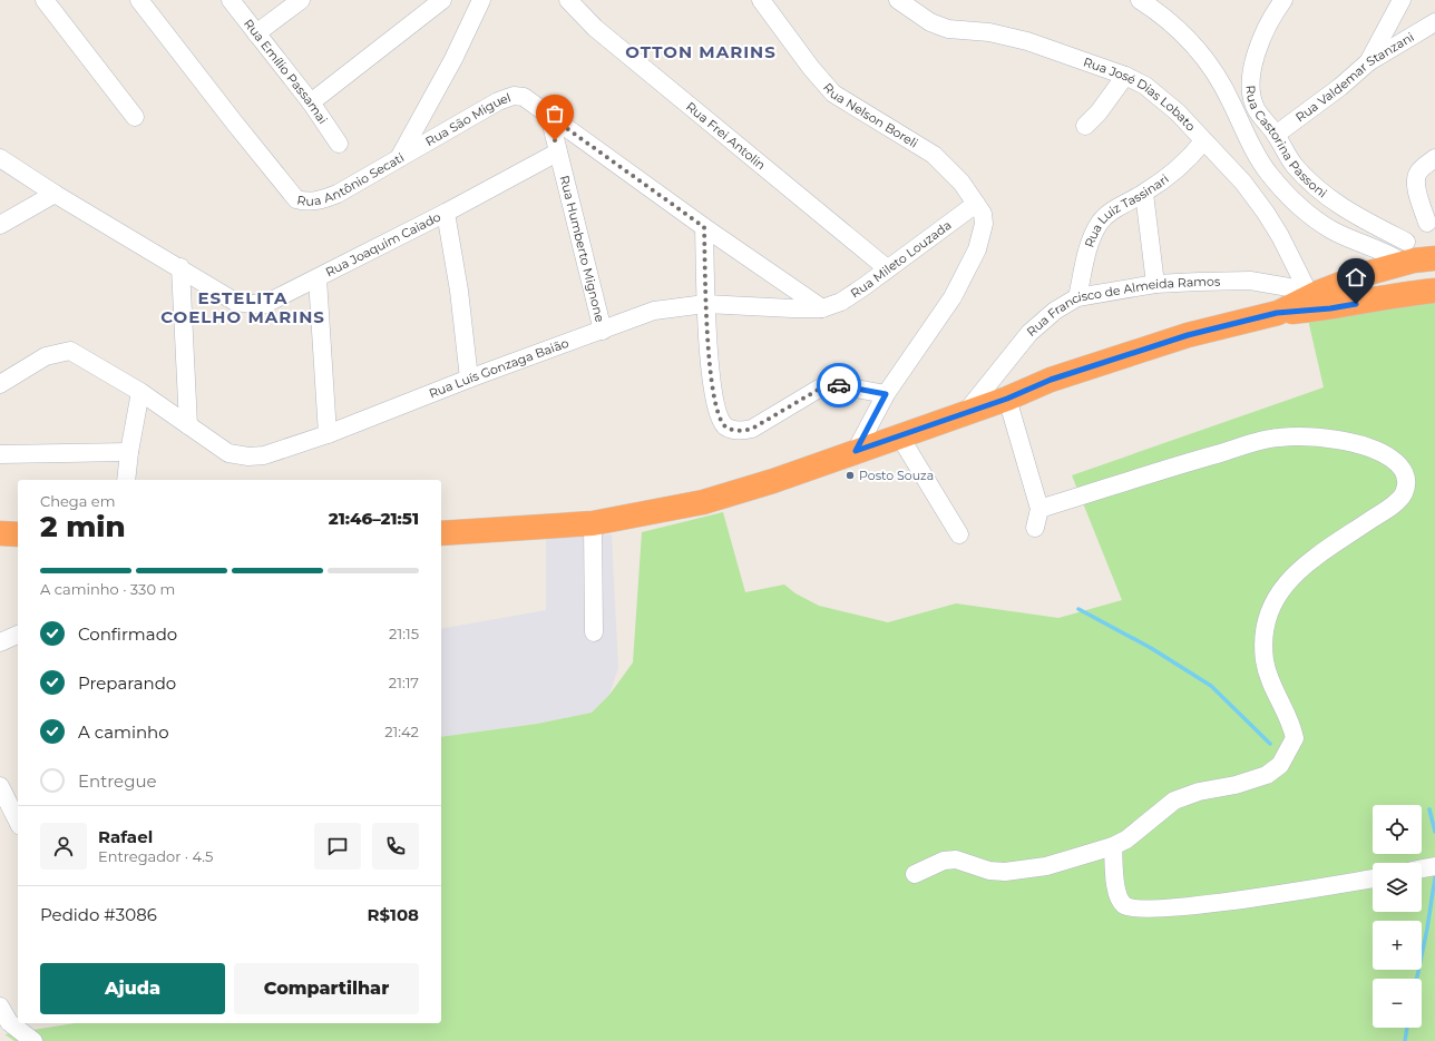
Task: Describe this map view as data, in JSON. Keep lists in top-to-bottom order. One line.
{"streets":{"street":["Rua Emílio Passamai","Rua Valdemar Stanzani","Rua José Dias Lobato","Rua Nelson Boreli","Rua São Miguel","Rua Frei Antolin","Rua Castorina Passoni","Rua Antônio Secati","Rua Luiz Tassinari","Rua Joaquim Caiado","Rua Humberto Mignone","Rua Mileto Louzada","Rua Francisco de Almeida Ramos","Rua Luís Gonzaga Baião"]},"crossings":[["Rua Valdemar Stanzani","Rua Castorina Passoni"],["Rua José Dias Lobato","Rua Luiz Tassinari"],["Rua José Dias Lobato","Rua Francisco de Almeida Ramos"],["Rua Nelson Boreli","Rua Mileto Louzada"],["Rua São Miguel","Rua Antônio Secati"],["Rua São Miguel","Rua Humberto Mignone"],["Rua São Miguel","Rua Mileto Louzada"],["Rua São Miguel","Rua Luís Gonzaga Baião"],["Rua Frei Antolin","Rua Mileto Louzada"],["Rua Luiz Tassinari","Rua Francisco de Almeida Ramos"],["Rua Joaquim Caiado","Rua Humberto Mignone"],["Rua Humberto Mignone","Rua Luís Gonzaga Baião"],["Rua Mileto Louzada","Rua Luís Gonzaga Baião"]],"districts":["OTTON MARINS","ESTELITA COELHO MARINS"],"places":["Posto Souza"],"page":{"heading":["2 min","Chega em","21:46–21:51"],"panel":["Rafael","Entregador · 4.5","Pedido #3086","R$108"],"bar":"A caminho · 330 m","list":[["Confirmado","21:15"],["Preparando","21:17"],["A caminho","21:42"],"Entregue"],"map_buttons":["+","−"],"buttons":["Ajuda","Compartilhar"]}}
